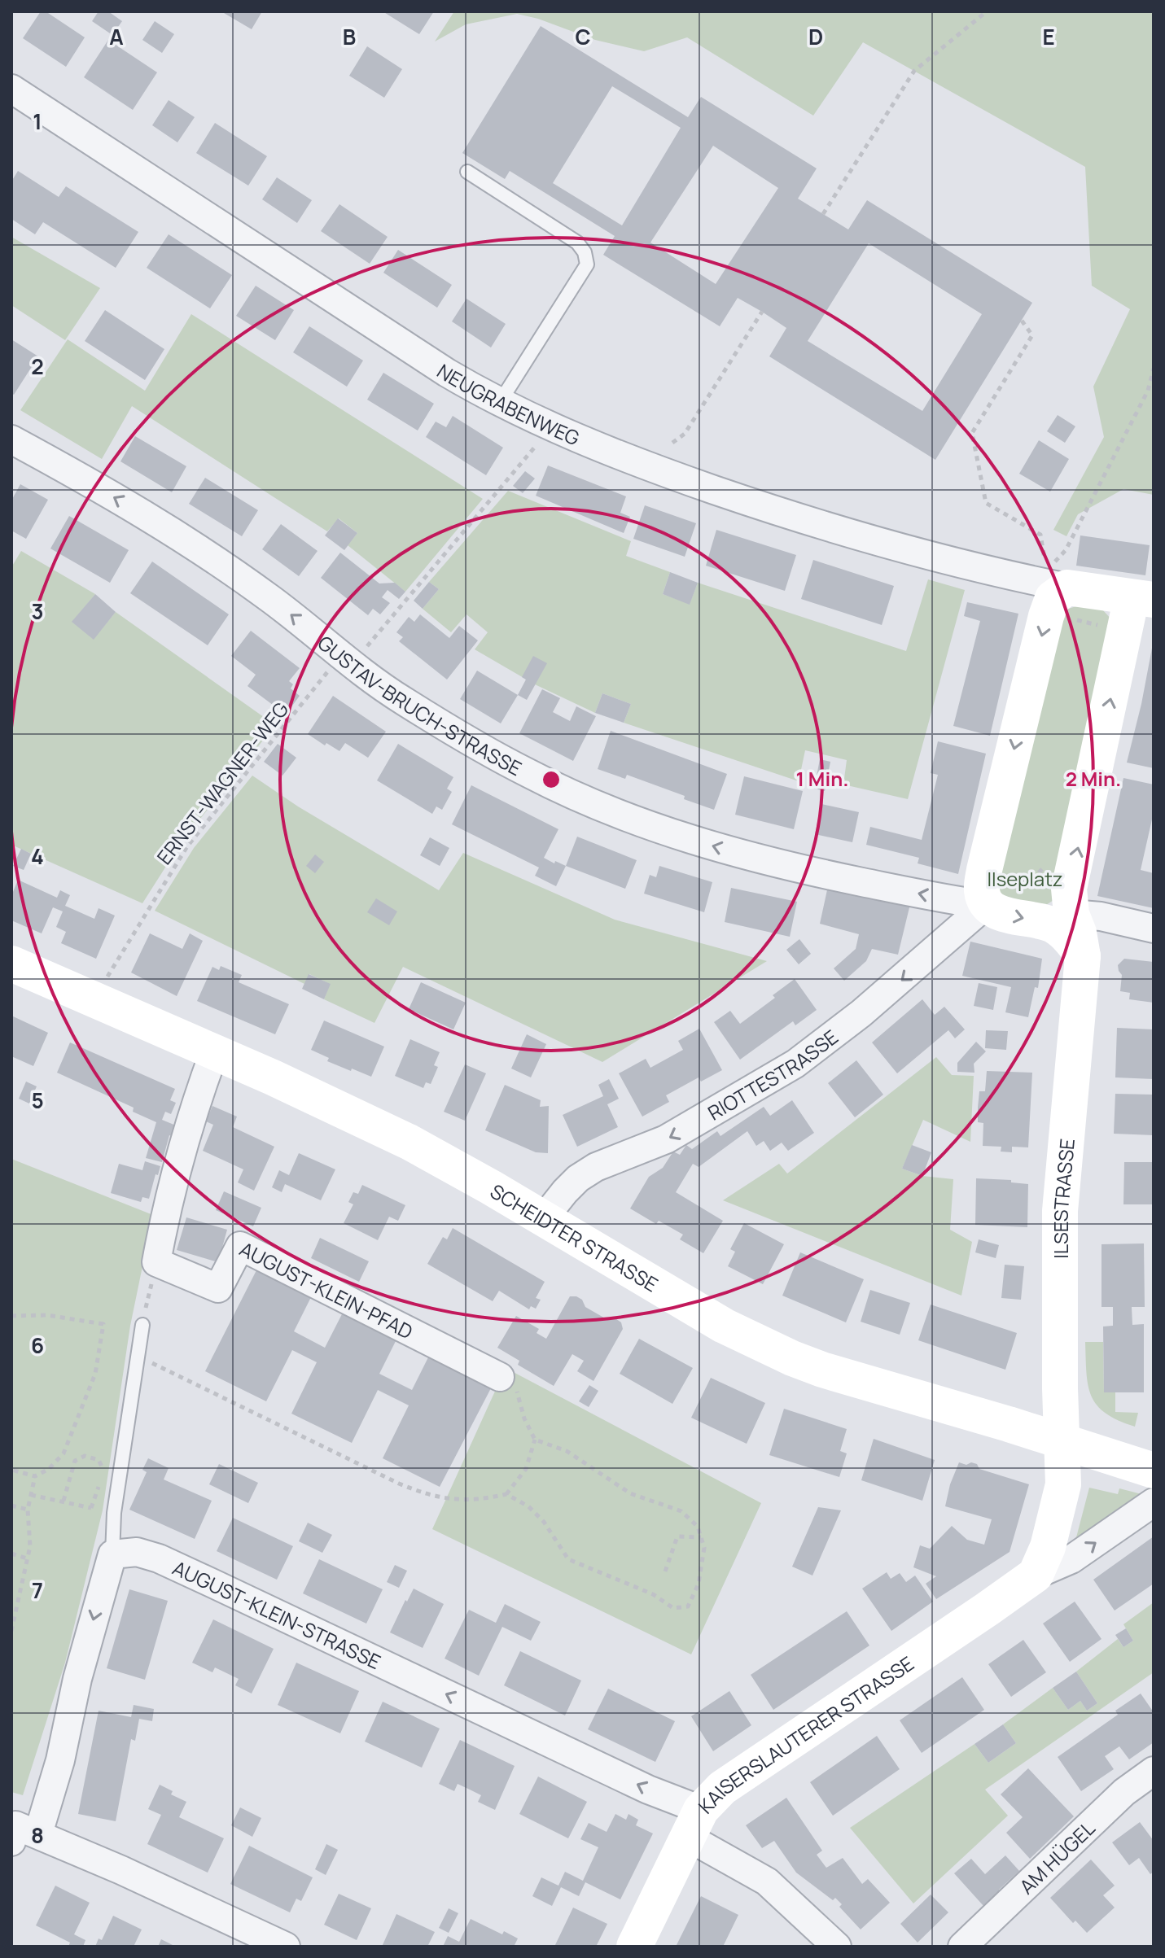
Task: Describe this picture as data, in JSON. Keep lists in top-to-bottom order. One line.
{"streets":{"main road":["ILSESTRASSE","SCHEIDTER STRASSE","KAISERSLAUTERER STRASSE"],"street":["NEUGRABENWEG","GUSTAV-BRUCH-STRASSE","RIOTTESTRASSE","AUGUST-KLEIN-PFAD","AUGUST-KLEIN-STRASSE","AM HÜGEL"],"path":["ERNST-WAGNER-WEG"]},"crossings":[["GUSTAV-BRUCH-STRASSE","ERNST-WAGNER-WEG"],["GUSTAV-BRUCH-STRASSE","RIOTTESTRASSE"],["ERNST-WAGNER-WEG","SCHEIDTER STRASSE"],["RIOTTESTRASSE","SCHEIDTER STRASSE"],["ILSESTRASSE","SCHEIDTER STRASSE"],["SCHEIDTER STRASSE","AUGUST-KLEIN-PFAD"],["AUGUST-KLEIN-STRASSE","KAISERSLAUTERER STRASSE"]],"one_way":["GUSTAV-BRUCH-STRASSE","RIOTTESTRASSE","AUGUST-KLEIN-STRASSE"],"parks":["Ilseplatz"],"grid":{"columns":["A","B","C","D","E"],"rows":["1","2","3","4","5","6","7","8"]},"rings":["1 Min.","2 Min."]}
